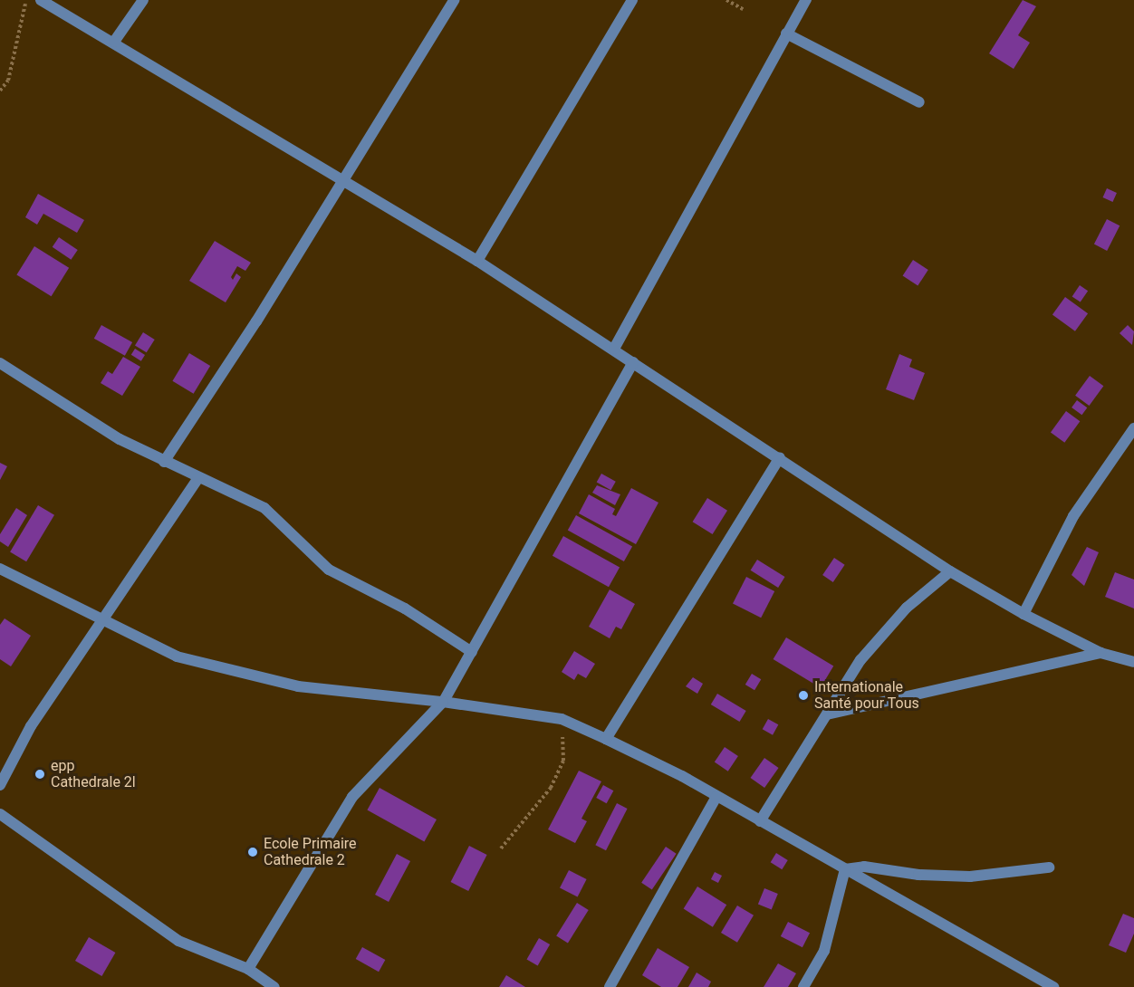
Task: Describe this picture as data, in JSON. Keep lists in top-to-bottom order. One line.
{"places":["Internationale Santé pour Tous","epp Cathedrale 2l","Ecole Primaire Cathedrale 2"]}
